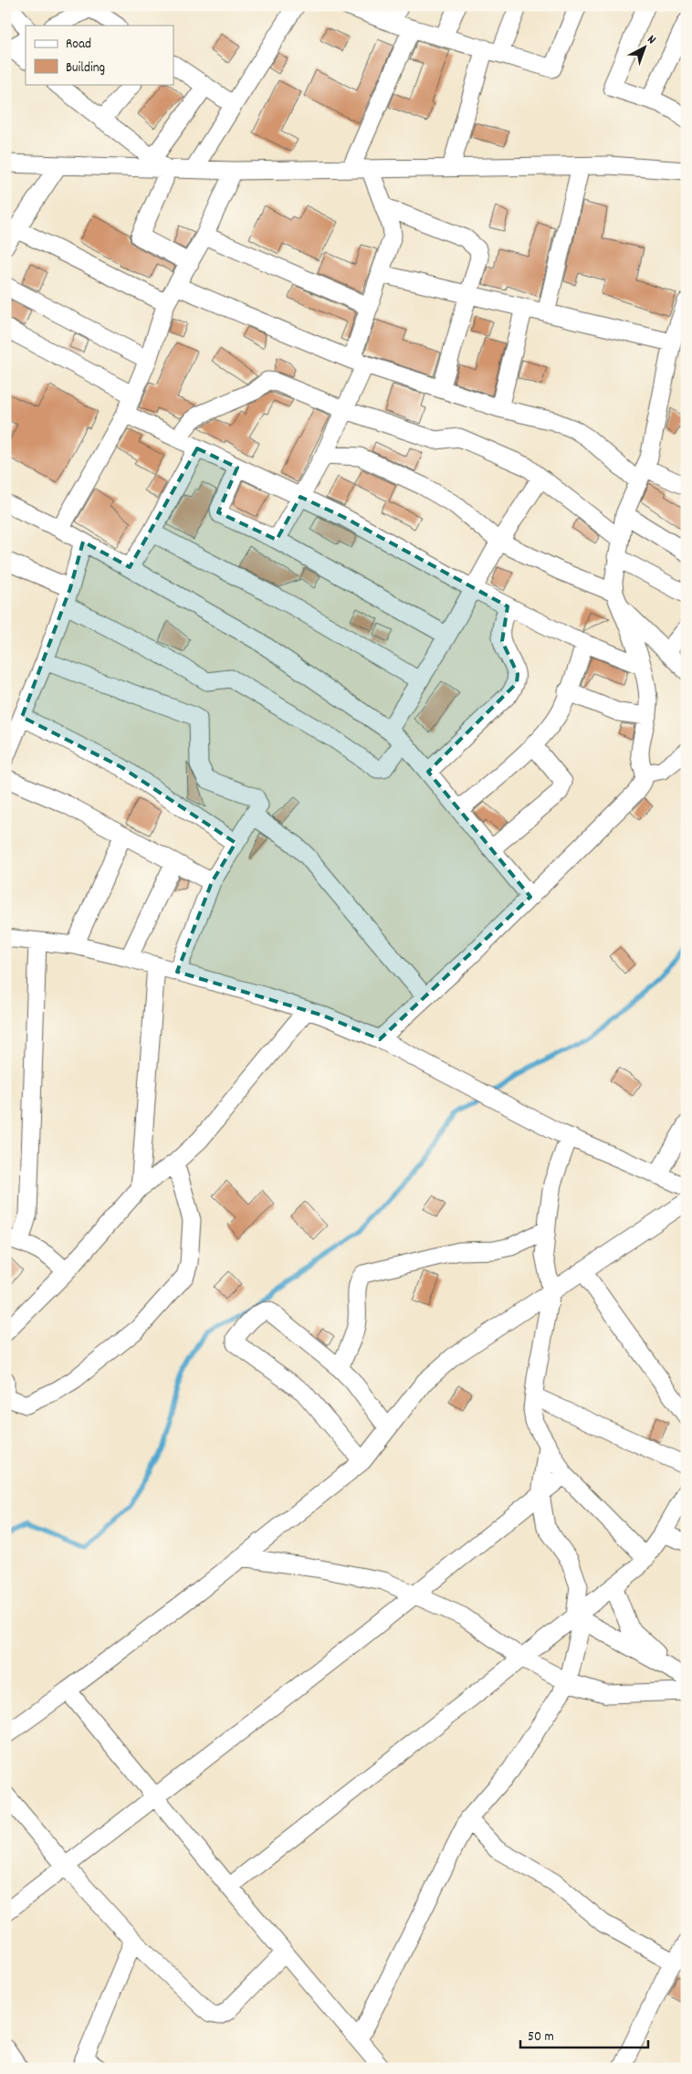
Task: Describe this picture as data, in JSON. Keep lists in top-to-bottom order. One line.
{"legend":["Road","Building"],"scale_bar":"50 m","north":"top right"}
